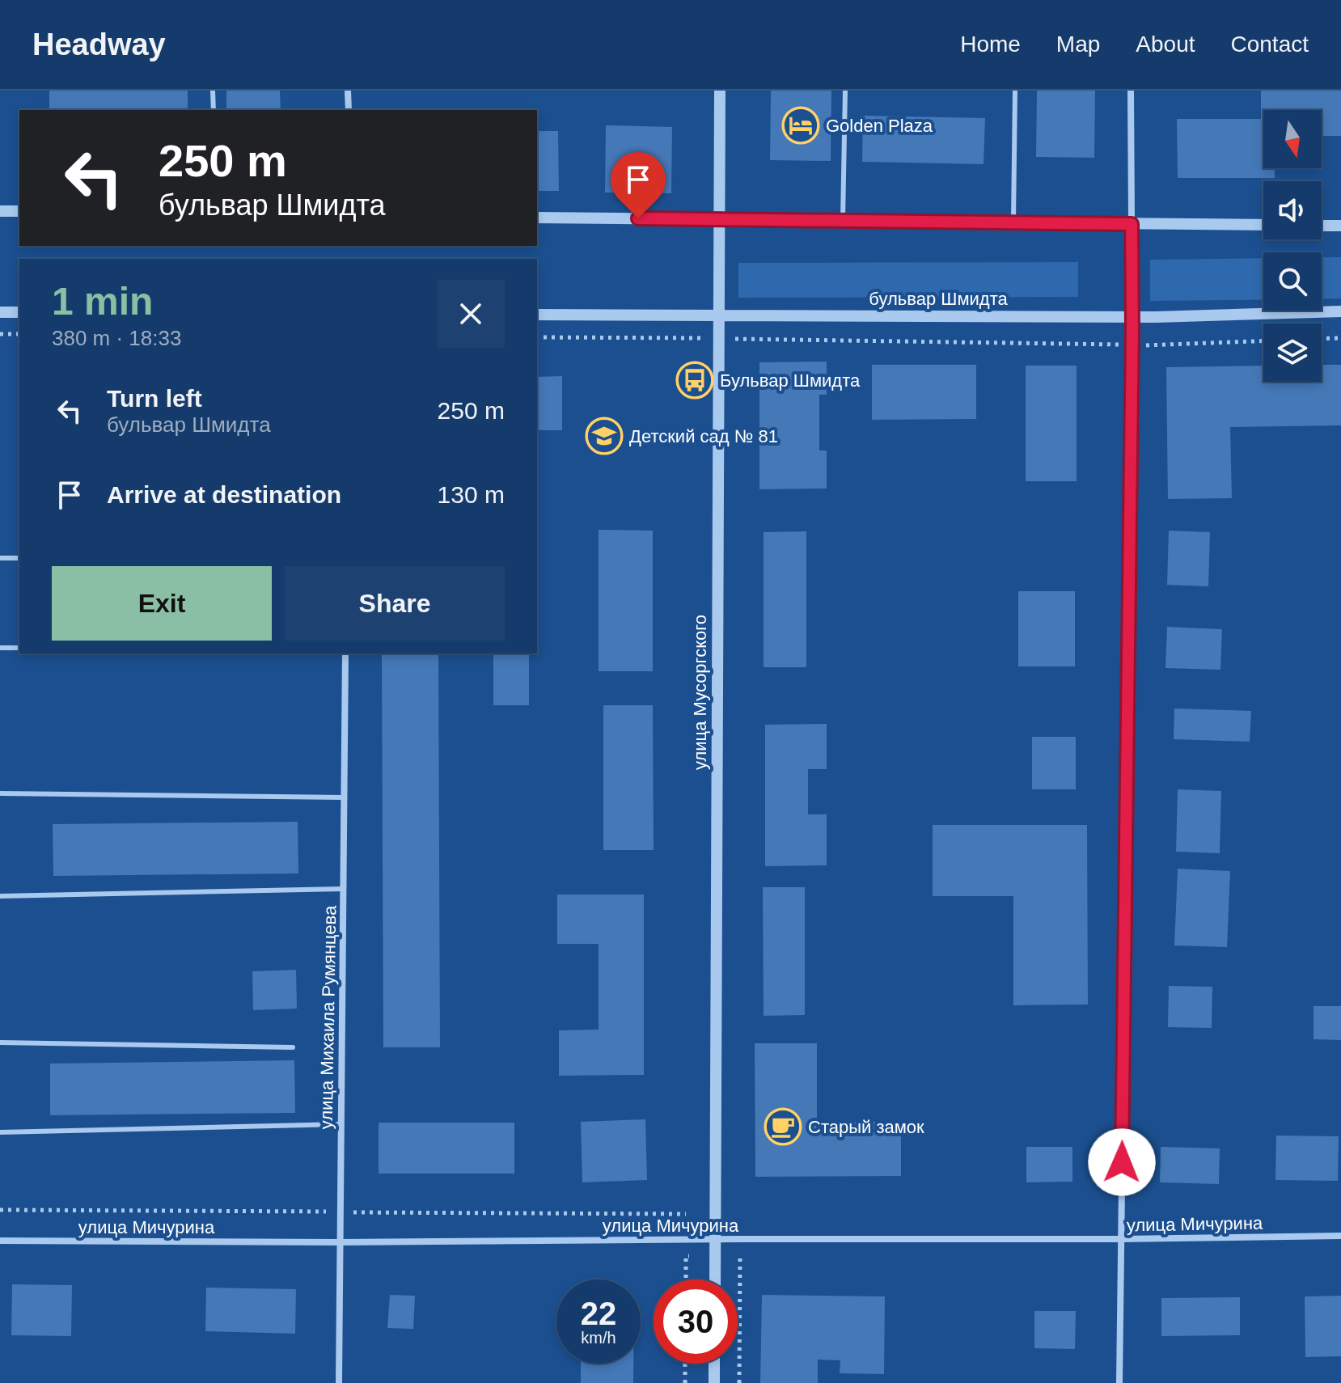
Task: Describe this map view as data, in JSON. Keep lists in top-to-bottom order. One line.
{"streets":{"street":["бульвар Шмидта","улица Мусоргского","улица Михаила Румянцева","улица Мичурина"]},"crossings":[["бульвар Шмидта","улица Мусоргского"],["улица Мусоргского","улица Мичурина"],["улица Михаила Румянцева","улица Мичурина"]],"places":{"hotel":["Golden Plaza"],"bus stop":["Бульвар Шмидта"],"school or university":["Детский сад № 81"],"cafe":["Старый замок"]},"north":"bottom","page":{"header":"Headway","nav":["Home","Map","About","Contact"],"turn":["250 m","бульвар Шмидта"],"heading":["1 min","380 m · 18:33"],"list":[{"name":"Turn left","note":"бульвар Шмидта","value":"250 m"},{"name":"Arrive at destination","value":"130 m"}],"buttons":["Exit","Share"],"speed":"22 km/h","limit":"30"}}
